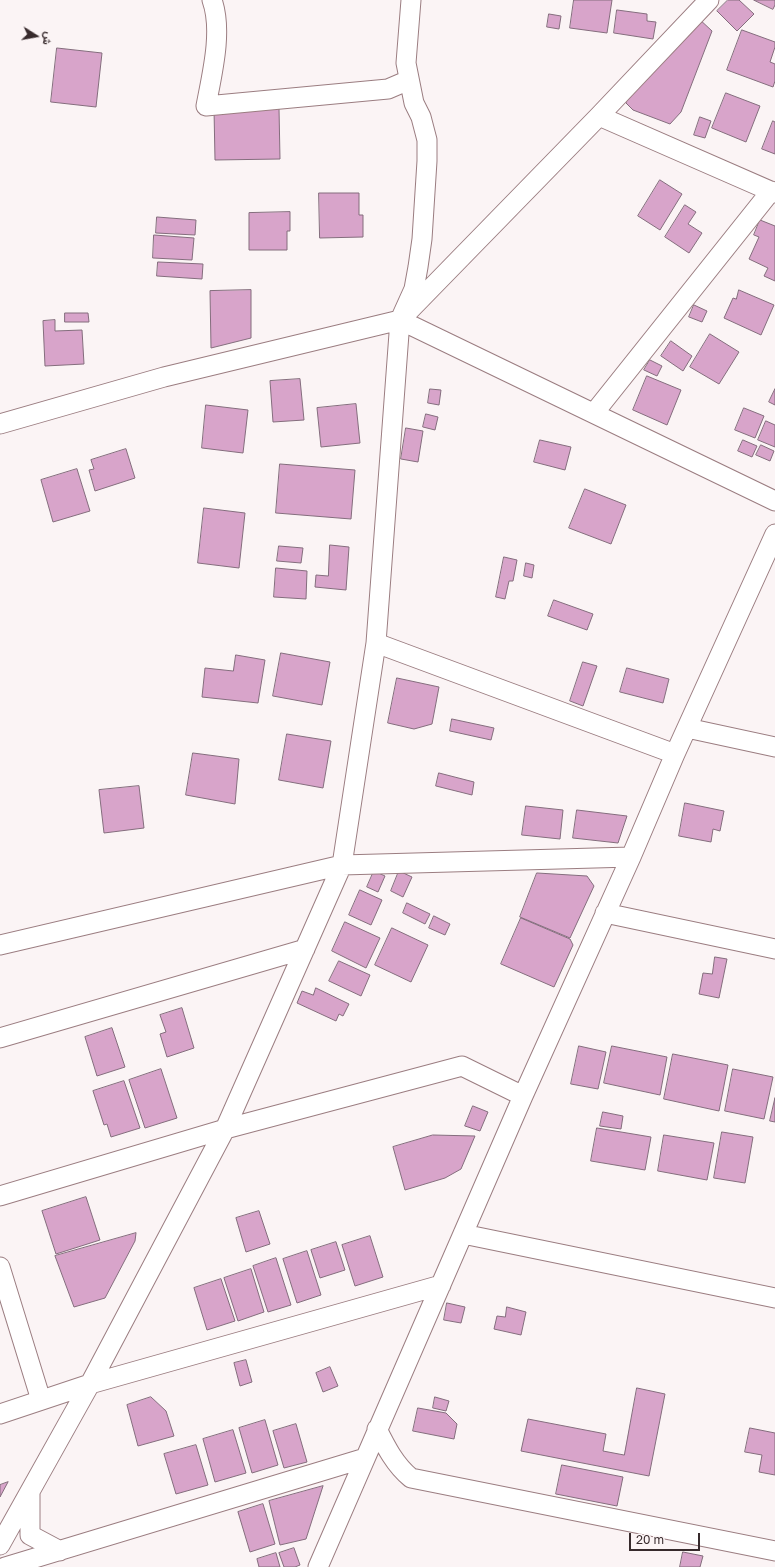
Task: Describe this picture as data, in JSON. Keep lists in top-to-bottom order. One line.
{"scale_bar":"20 m","north":"right"}
